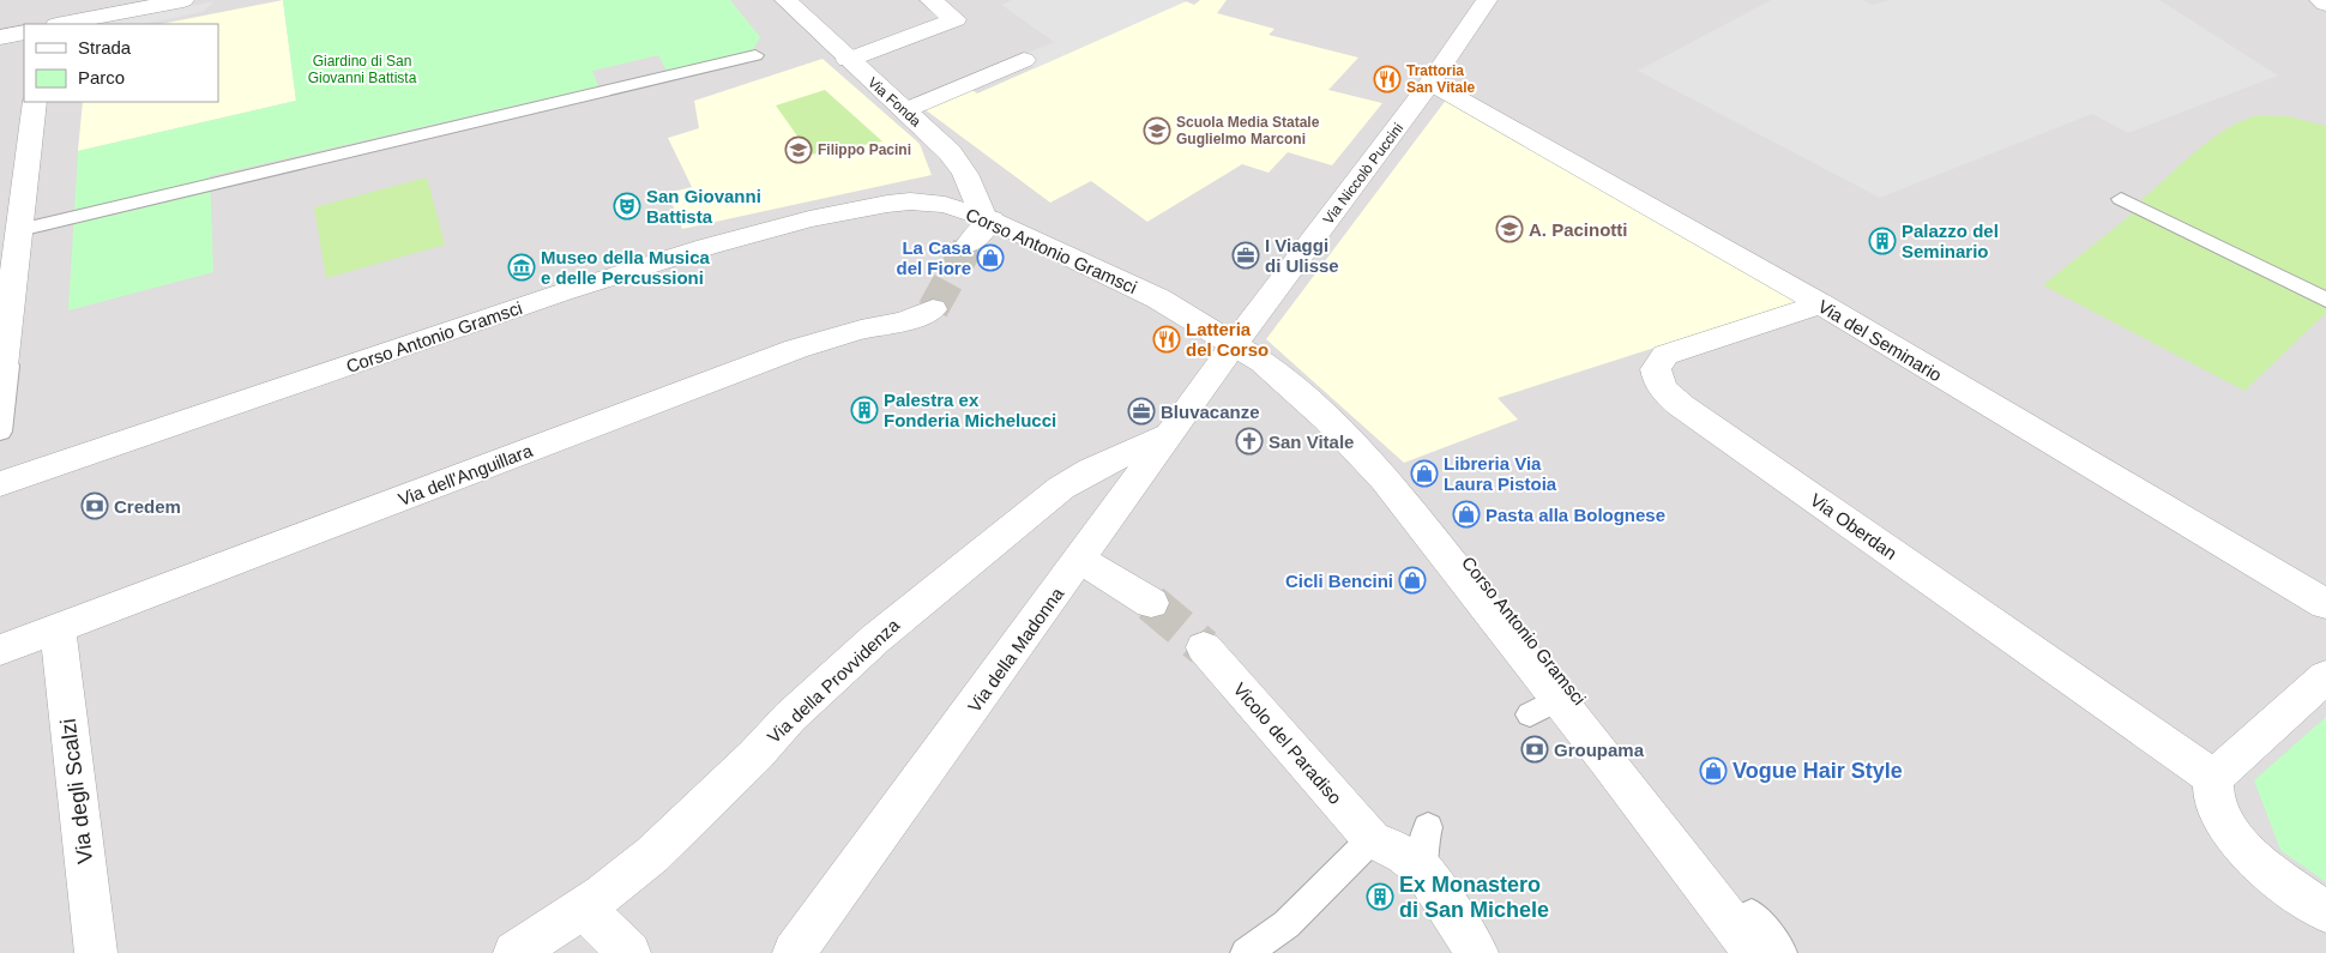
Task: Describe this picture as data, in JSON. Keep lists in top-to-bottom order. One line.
{"streets":{"street":["Via Fonda","Via Niccolò Puccini","Corso Antonio Gramsci","Via del Seminario","Via dell'Anguillara","Via Oberdan","Via della Madonna","Via della Provvidenza","Vicolo del Paradiso","Via degli Scalzi"]},"crossings":[["Via Fonda","Corso Antonio Gramsci"],["Via Niccolò Puccini","Corso Antonio Gramsci"],["Via Niccolò Puccini","Via del Seminario"],["Via Niccolò Puccini","Via della Madonna"],["Corso Antonio Gramsci","Via della Madonna"],["Via del Seminario","Via Oberdan"],["Via dell'Anguillara","Via degli Scalzi"],["Via della Madonna","Via della Provvidenza"]],"parks":["Giardino di San Giovanni Battista"],"places":{"restaurant":["Trattoria San Vitale","Latteria del Corso"],"school or university":["Scuola Media Statale Guglielmo Marconi","Filippo Pacini","A. Pacinotti"],"theatre":["San Giovanni Battista"],"building":["Palazzo del Seminario","Palestra ex Fonderia Michelucci","Ex Monastero di San Michele"],"office":["I Viaggi di Ulisse","Bluvacanze"],"shop":["La Casa del Fiore","Libreria Via Laura Pistoia","Pasta alla Bolognese","Cicli Bencini","Vogue Hair Style"],"museum":["Museo della Musica e delle Percussioni"],"church":["San Vitale"],"bank":["Credem","Groupama"]},"legend":["Strada","Parco"]}
